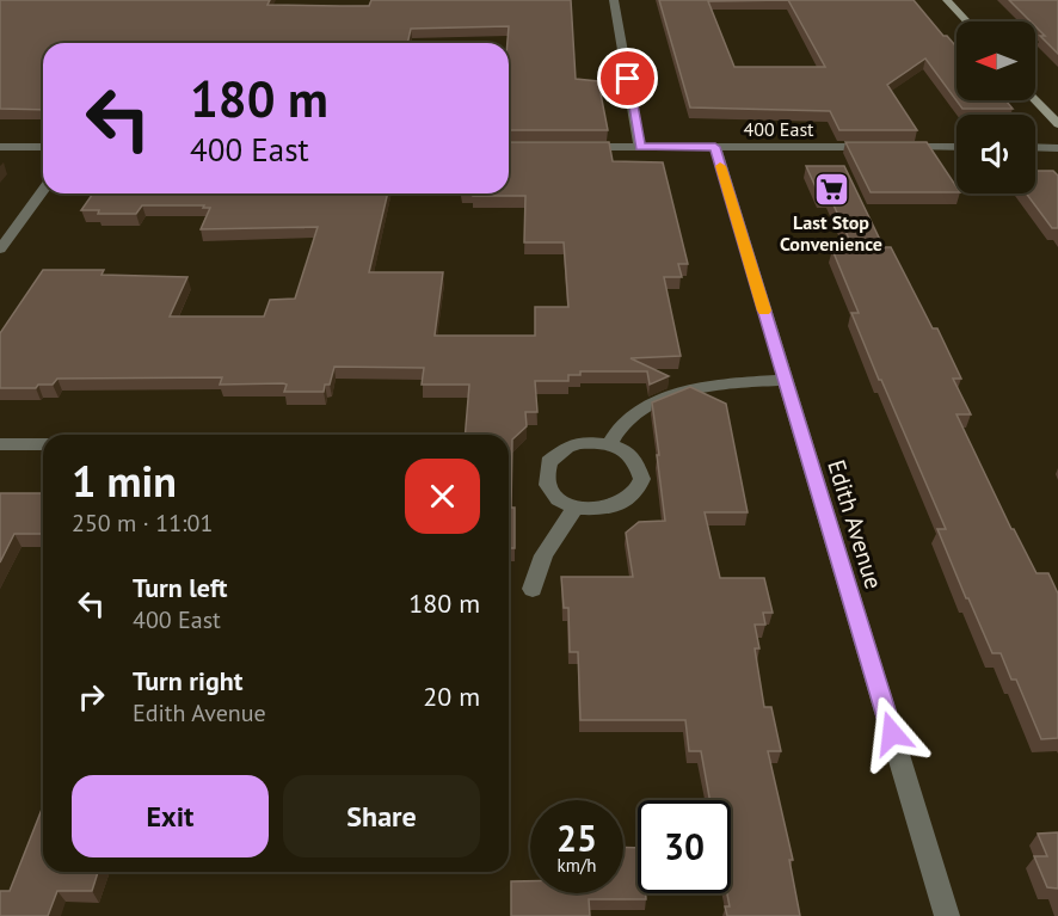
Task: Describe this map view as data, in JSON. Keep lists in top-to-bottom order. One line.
{"streets":{"street":["400 East","Edith Avenue"]},"crossings":[["400 East","Edith Avenue"]],"places":{"supermarket":["Last Stop Convenience"]},"north":"left","page":{"turn":["180 m","400 East"],"heading":["1 min","250 m · 11:01"],"list":[{"name":"Turn left","note":"400 East","value":"180 m"},{"name":"Turn right","note":"Edith Avenue","value":"20 m"}],"buttons":["Exit","Share"],"speed":"25 km/h","limit":"30"}}
